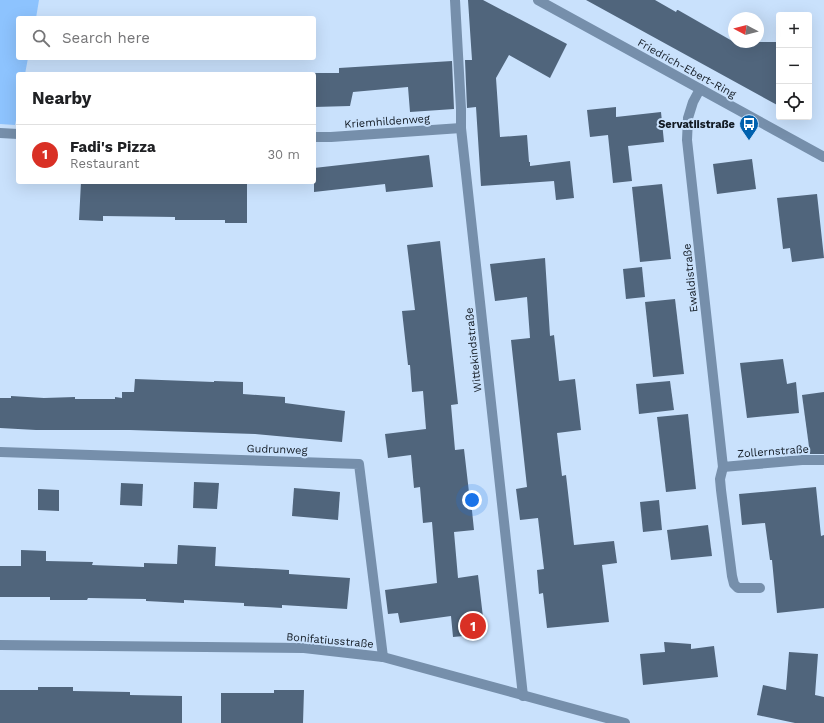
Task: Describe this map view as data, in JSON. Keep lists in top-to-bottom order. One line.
{"streets":{"street":["Friedrich-Ebert-Ring","Kriemhildenweg","Ewaldistraße","Wittekindstraße","Gudrunweg","Zollernstraße","Bonifatiusstraße"]},"crossings":[["Friedrich-Ebert-Ring","Ewaldistraße"],["Kriemhildenweg","Wittekindstraße"],["Ewaldistraße","Zollernstraße"],["Wittekindstraße","Bonifatiusstraße"],["Gudrunweg","Bonifatiusstraße"]],"places":{"bus stop":["Servatiistraße"]},"north":"left","page":{"map_buttons":["+","−"],"search":"Search here","heading":"Nearby","list":[{"mark":"1","name":"Fadi's Pizza","note":"Restaurant","value":"30 m"}],"pins":"1"}}
